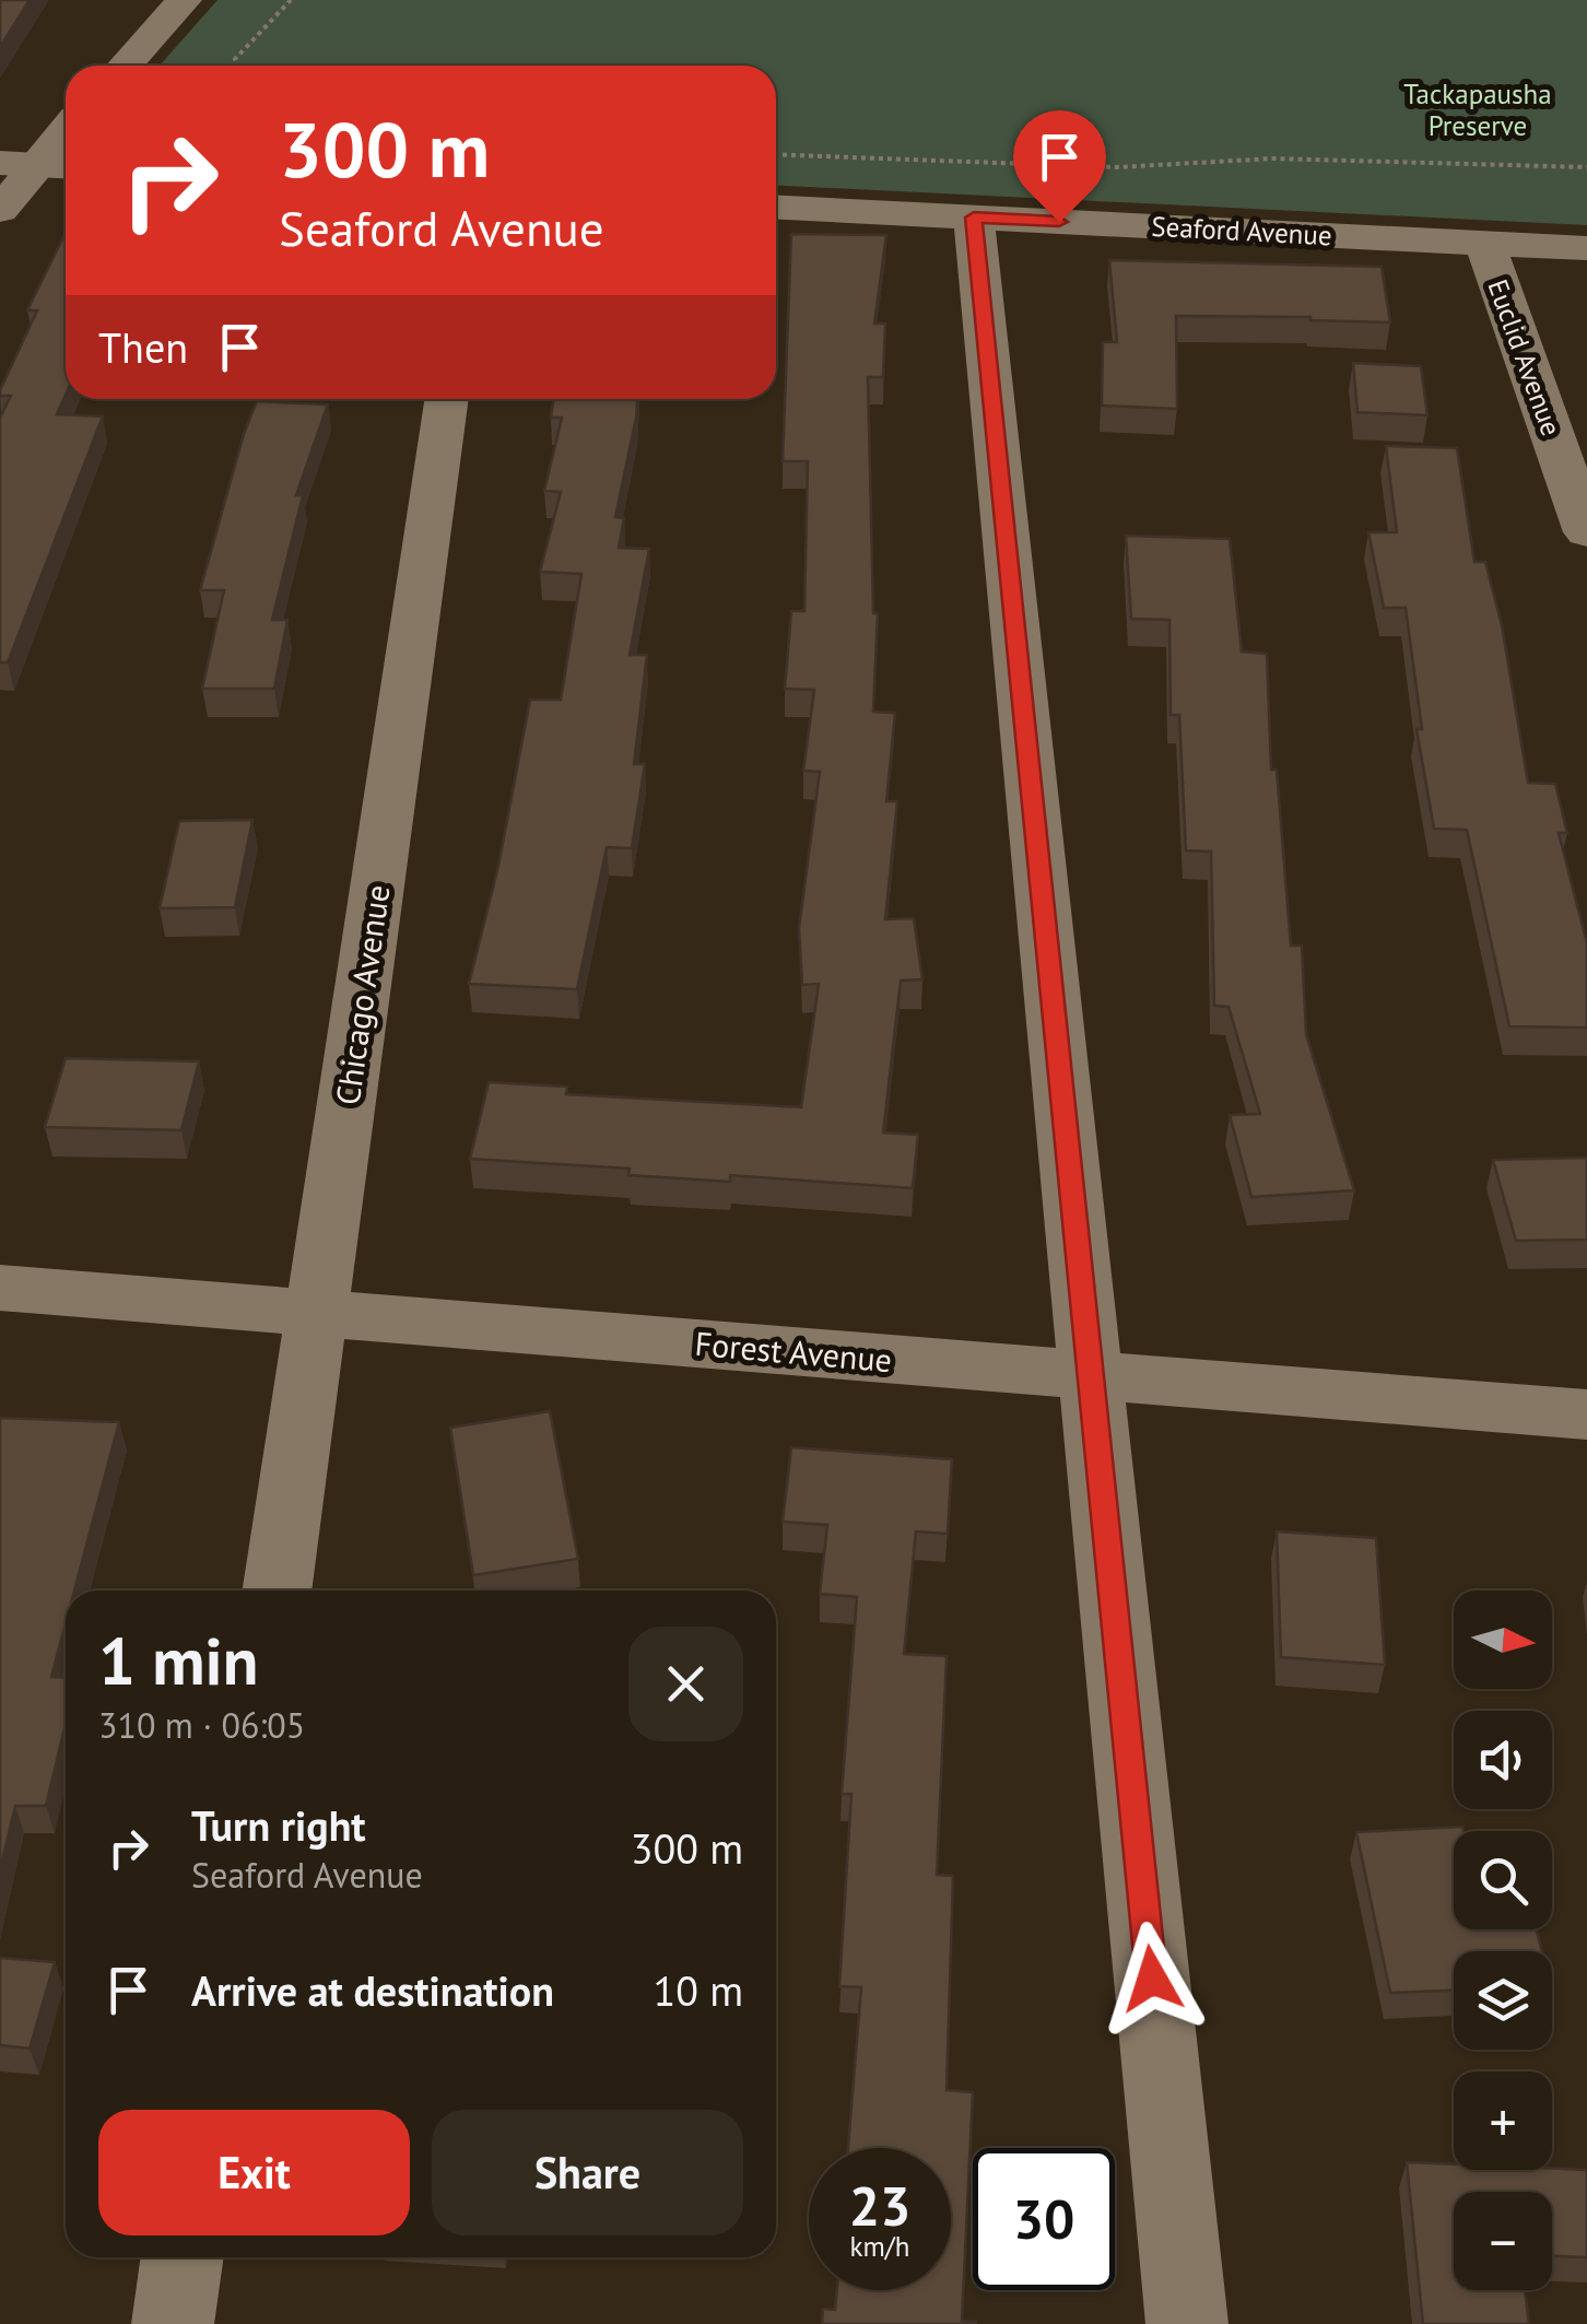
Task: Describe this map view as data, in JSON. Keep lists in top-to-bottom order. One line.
{"streets":{"street":["Seaford Avenue","Euclid Avenue","Chicago Avenue","Forest Avenue"]},"crossings":[["Seaford Avenue","Euclid Avenue"],["Chicago Avenue","Forest Avenue"]],"parks":["Tackapausha Preserve"],"north":"right","page":{"turn":["300 m","Seaford Avenue"],"then":"Then","map_buttons":["+","−"],"heading":["1 min","310 m · 06:05"],"list":[{"name":"Turn right","note":"Seaford Avenue","value":"300 m"},{"name":"Arrive at destination","value":"10 m"}],"buttons":["Exit","Share"],"speed":"23 km/h","limit":"30"}}
